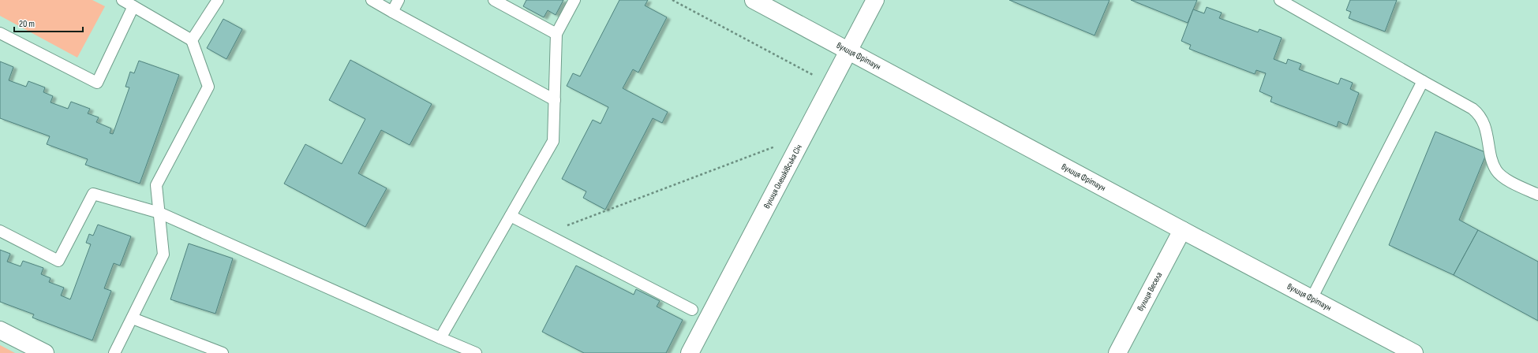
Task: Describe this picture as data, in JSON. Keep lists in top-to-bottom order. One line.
{"streets":{"street":["вулиця Фрітаун","вулиця Олешківська Січ","вулиця Весела"]},"crossings":[["вулиця Фрітаун","вулиця Олешківська Січ"],["вулиця Фрітаун","вулиця Весела"]],"scale_bar":"20 m"}
